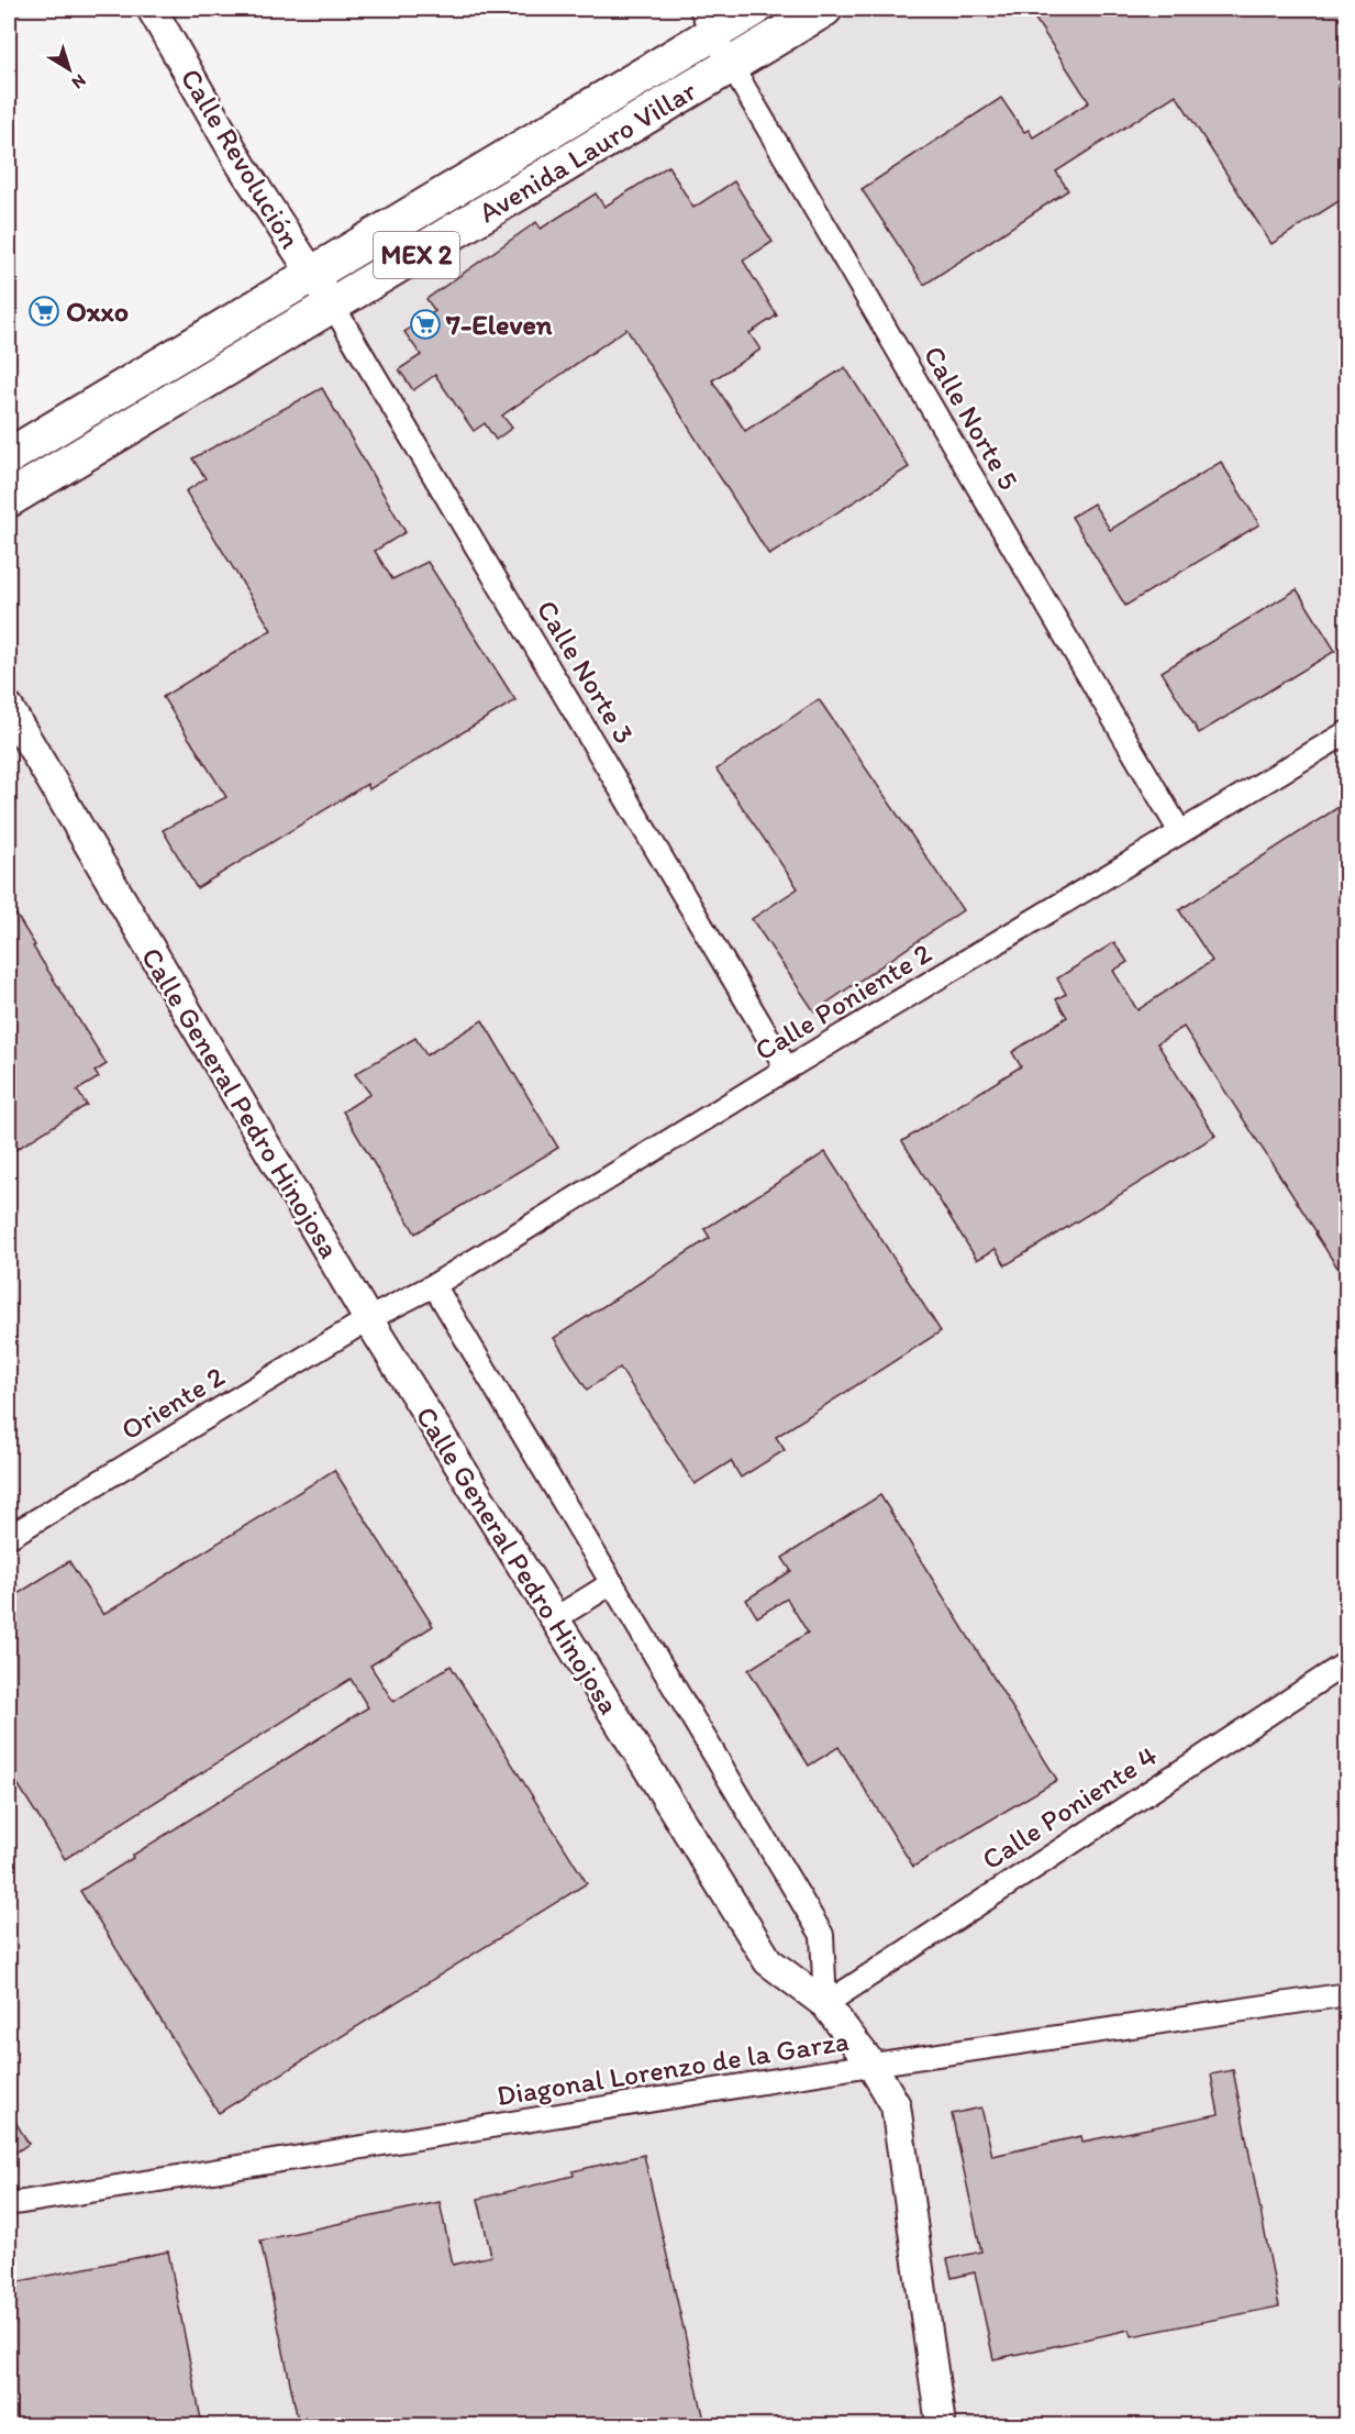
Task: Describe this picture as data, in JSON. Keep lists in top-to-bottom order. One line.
{"streets":{"main road":["Avenida Lauro Villar","MEX 2"],"street":["Calle Revolución","Calle Norte 5","Calle Norte 3","Calle Poniente 2","Calle General Pedro Hinojosa","Oriente 2","Calle Poniente 4","Diagonal Lorenzo de la Garza"]},"crossings":[["Avenida Lauro Villar","Calle Revolución"],["Avenida Lauro Villar","Calle Norte 5"],["Avenida Lauro Villar","Calle Norte 3"],["Calle Revolución","Calle Norte 3"],["Calle Norte 5","Calle Poniente 2"],["Calle Norte 3","Calle Poniente 2"],["Calle Poniente 2","Calle General Pedro Hinojosa"],["Calle Poniente 2","Oriente 2"],["Calle General Pedro Hinojosa","Oriente 2"],["Calle General Pedro Hinojosa","Calle Poniente 4"],["Calle General Pedro Hinojosa","Diagonal Lorenzo de la Garza"]],"places":{"supermarket":["Oxxo","7-Eleven"]},"north":"bottom right"}
